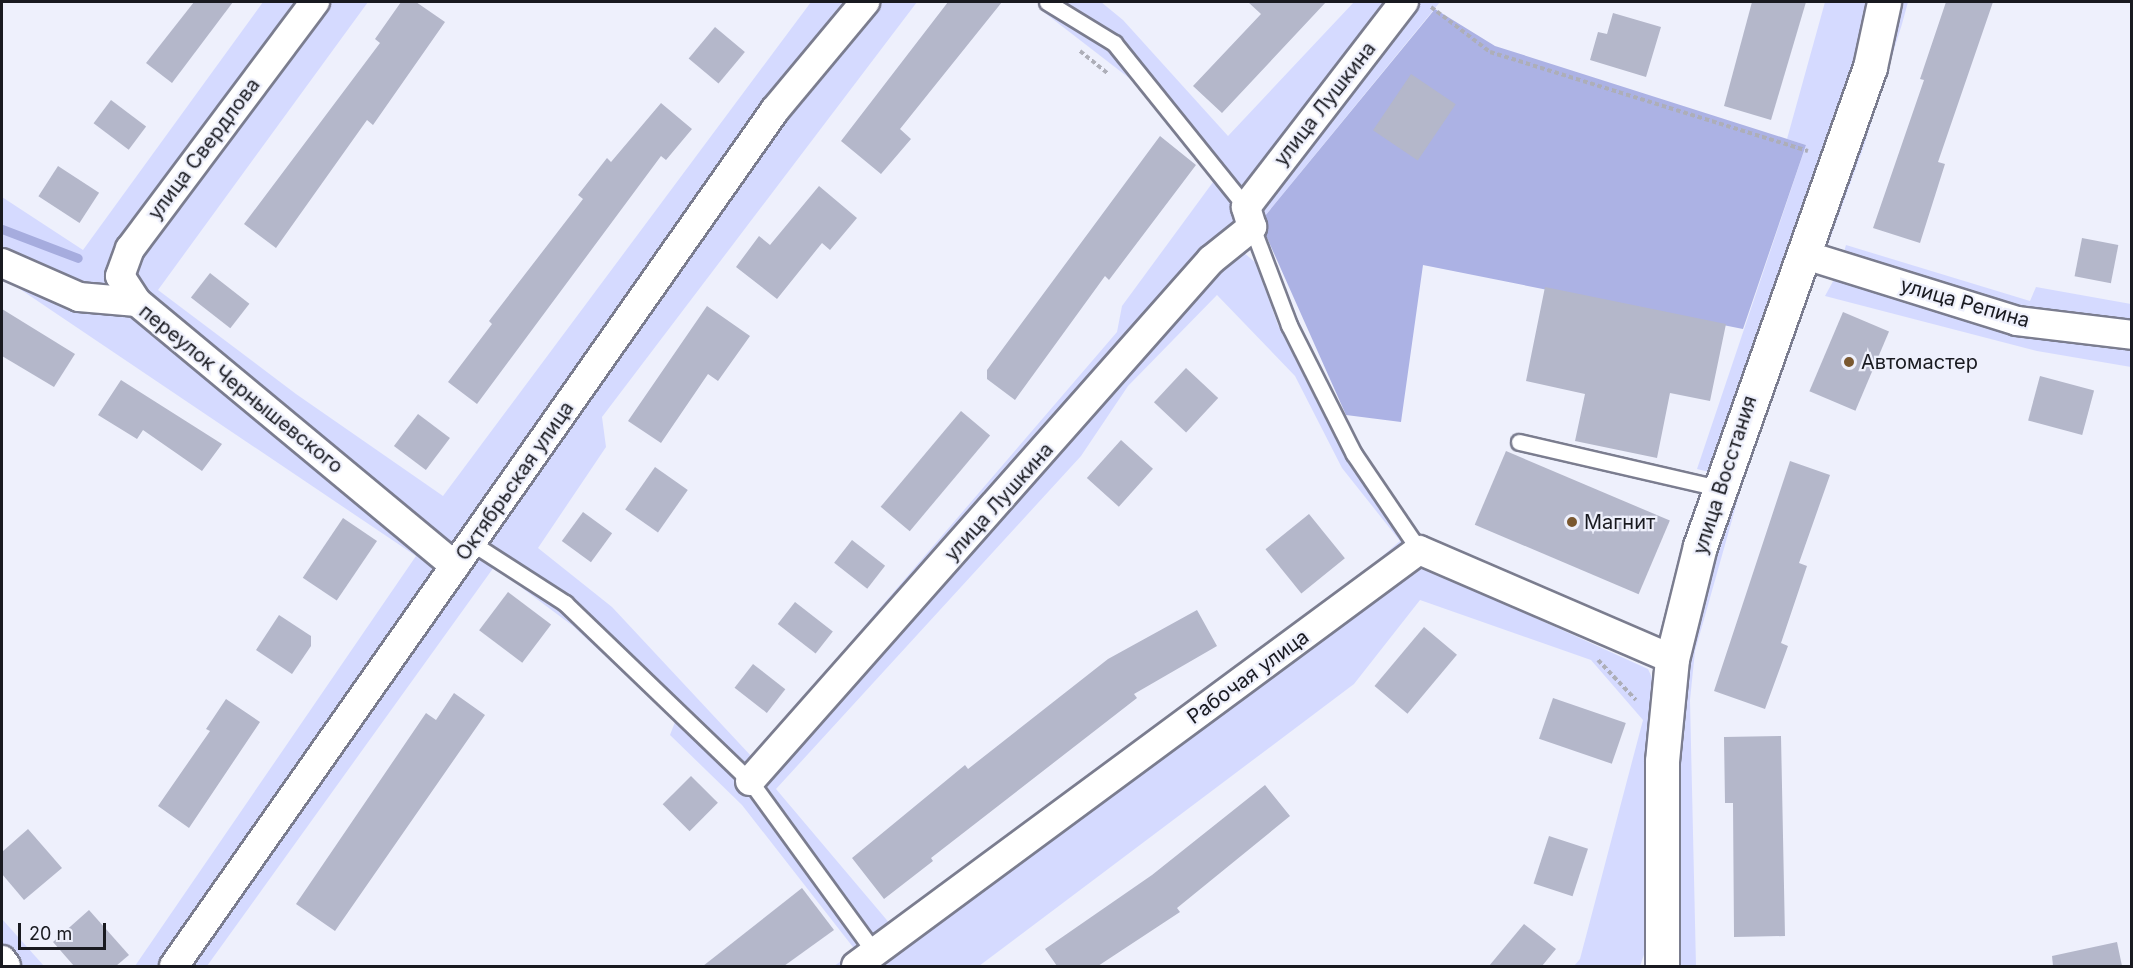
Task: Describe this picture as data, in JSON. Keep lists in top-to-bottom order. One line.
{"streets":{"main road":["улица Восстания"],"street":["улица Лушкина","улица Свердлова","улица Репина","переулок Чернышевского","Октябрьская улица","Рабочая улица"]},"crossings":[["улица Свердлова","переулок Чернышевского"],["улица Репина","улица Восстания"],["переулок Чернышевского","Октябрьская улица"]],"places":["Автомастер","Магнит"],"scale_bar":"20 m"}
